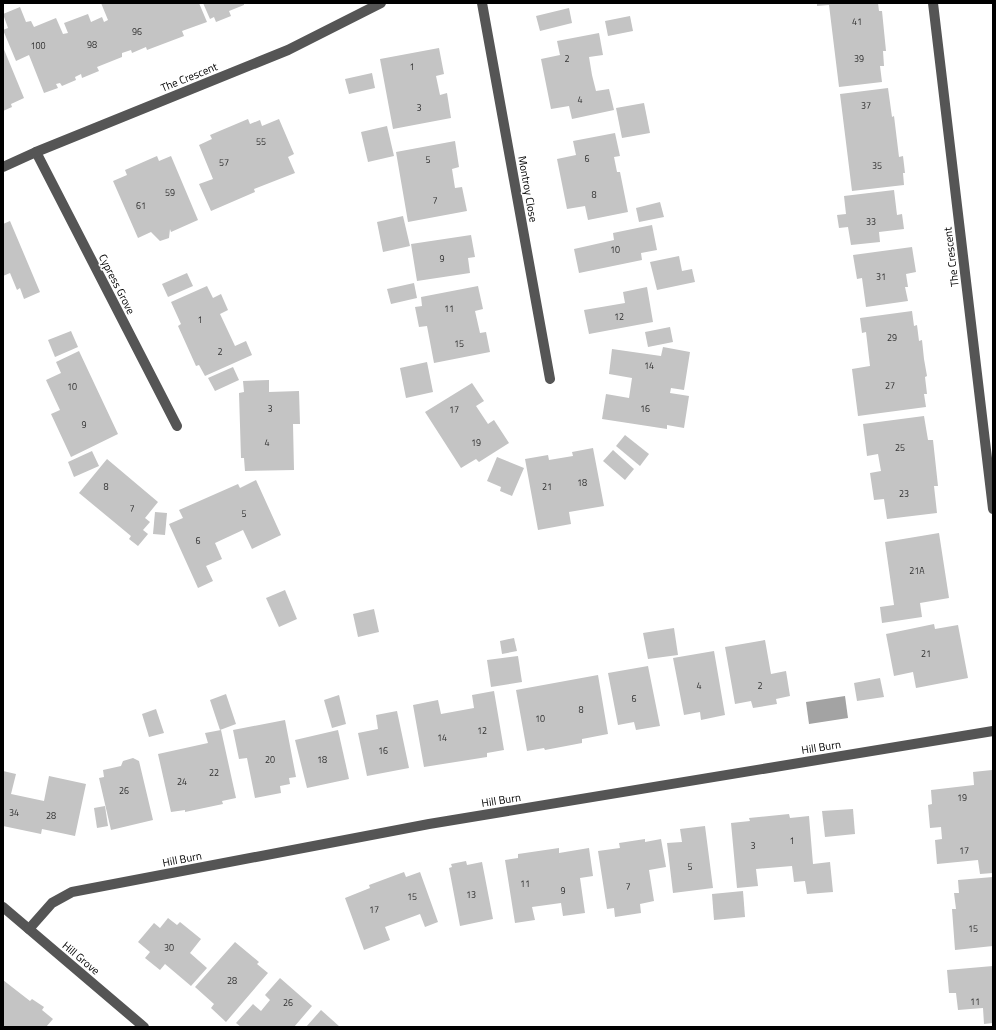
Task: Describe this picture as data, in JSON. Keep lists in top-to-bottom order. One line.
{"streets":{"street":["The Crescent","Montroy Close","Cypress Grove","Hill Burn","Hill Grove"]},"crossings":[["The Crescent","Cypress Grove"],["Hill Burn","Hill Grove"]],"house_numbers":["41","96","98","100","2","39","1","4","37","3","55","6","5","57","35","59","8","7","61","33","10","9","31","11","12","1","29","15","2","14","27","10","3","16","17","9","4","19","25","18","8","21","23","7","5","6","21A","21","4","2","6","8","10","12","14","16","20","18","22","24","26","19","34","28","1","3","17","5","11","7","9","13","15","17","15","30","28","11","26"]}
